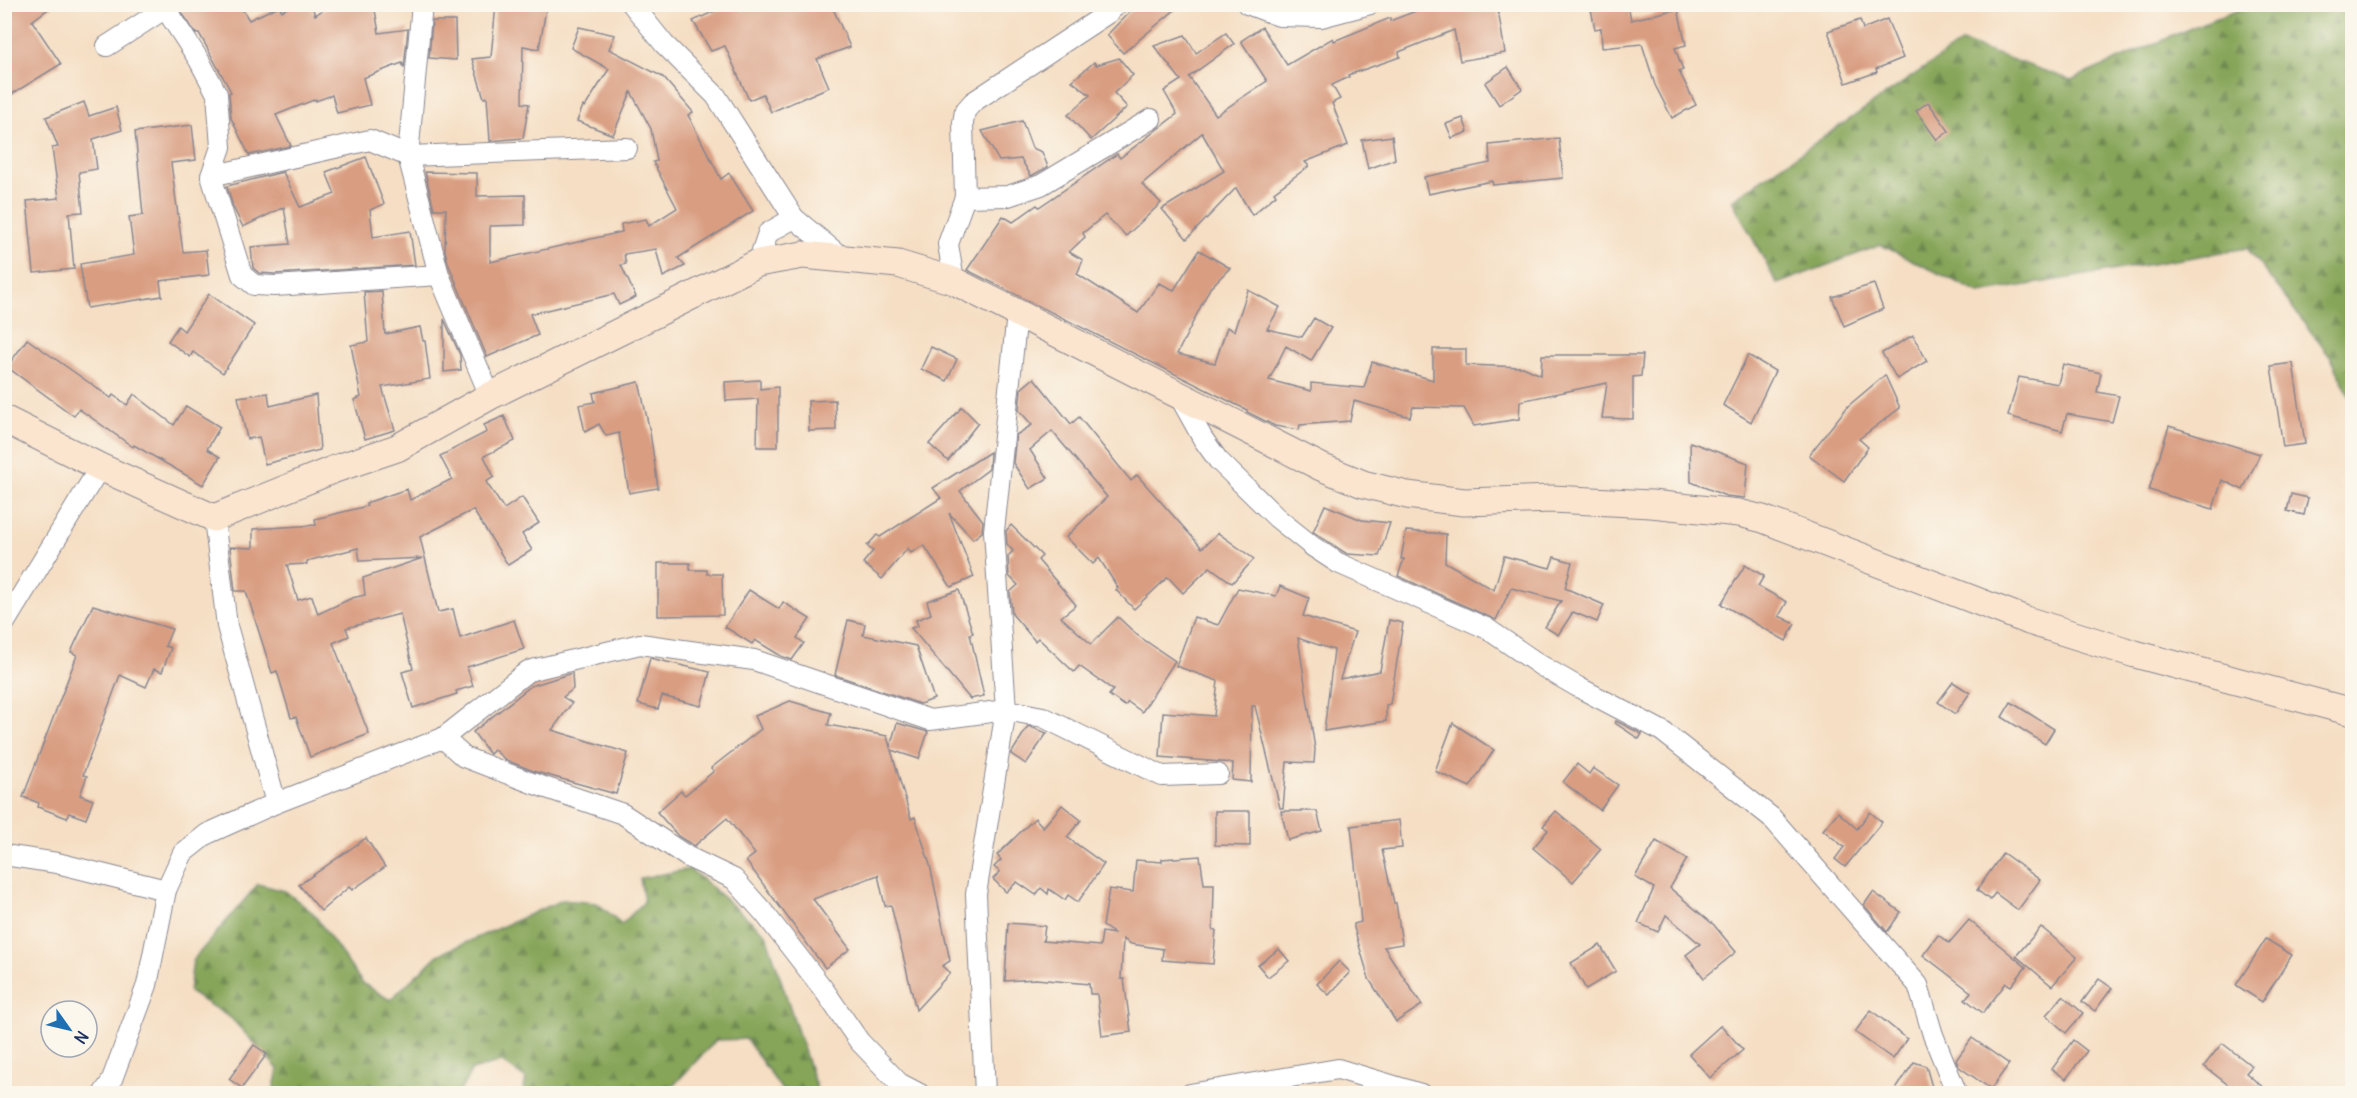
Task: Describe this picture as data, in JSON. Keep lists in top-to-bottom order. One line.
{"north":"bottom right"}
